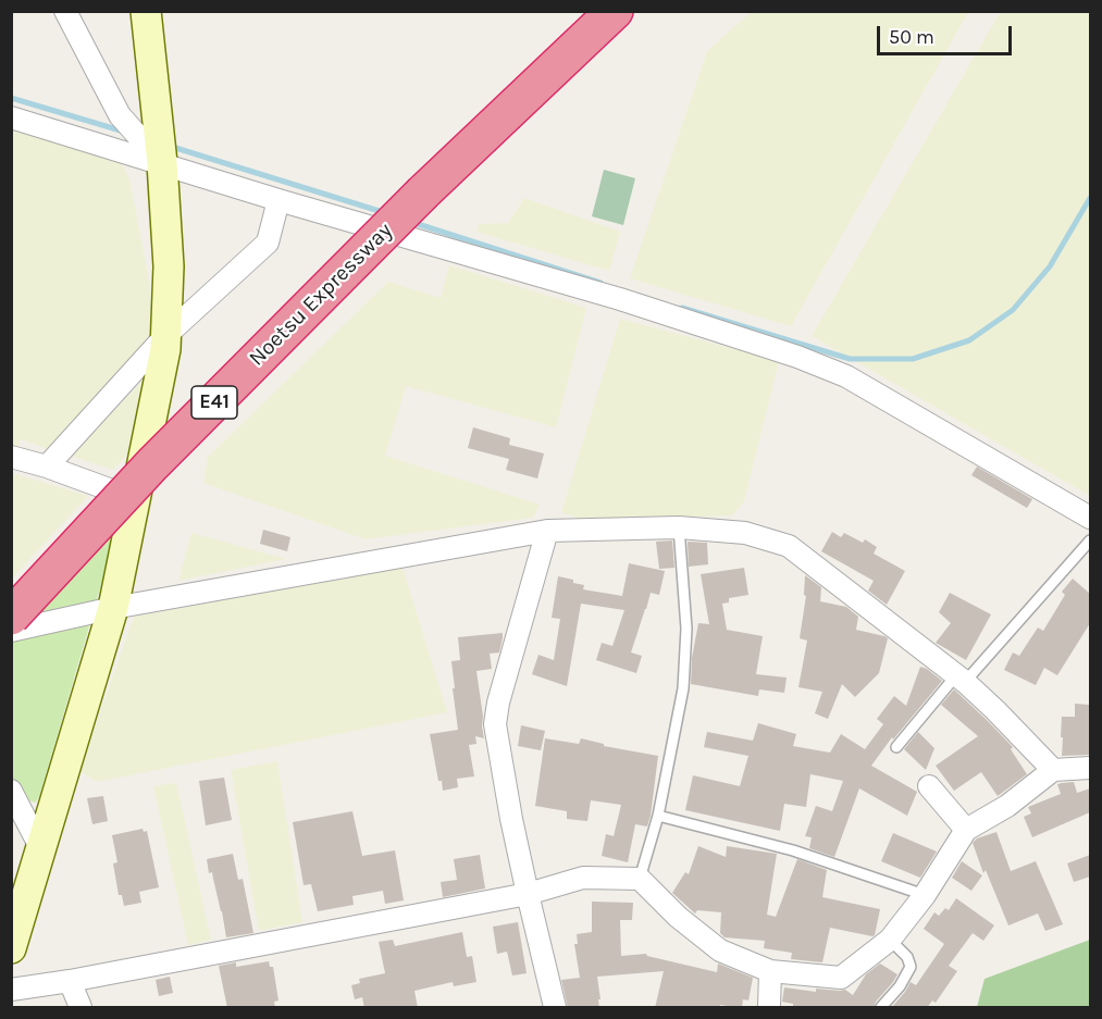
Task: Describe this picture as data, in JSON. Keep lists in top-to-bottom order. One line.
{"streets":{"highway":["Noetsu Expressway","E41"]},"scale_bar":"50 m"}
